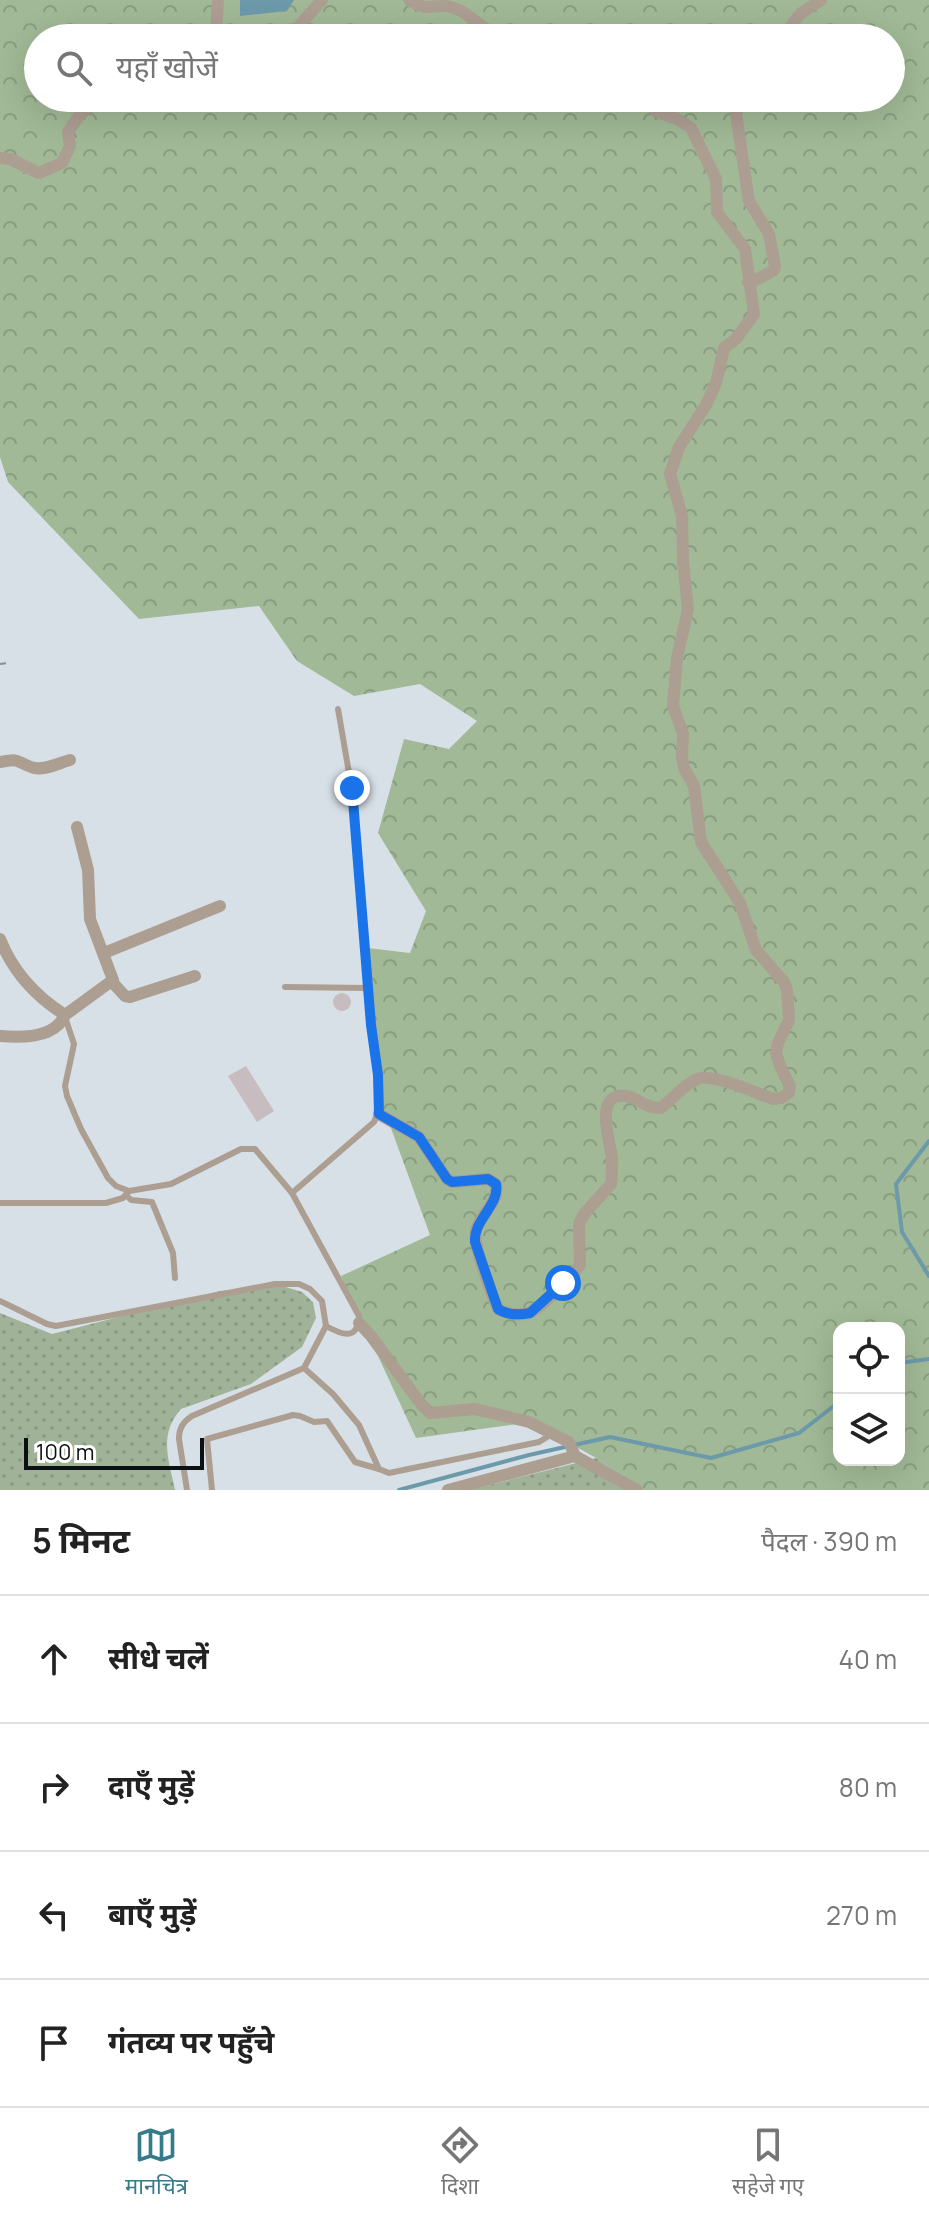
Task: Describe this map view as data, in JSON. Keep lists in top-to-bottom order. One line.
{"scale_bar":"100 m","page":{"search":"यहाँ खोजें","scale":"100 m","heading":["5 मिनट","पैदल · 390 m"],"list":[["सीधे चलें","40 m"],["दाएँ मुड़ें","80 m"],["बाएँ मुड़ें","270 m"],"गंतव्य पर पहुँचे"],"nav":["मानचित्र","दिशा","सहेजे गए"]}}
